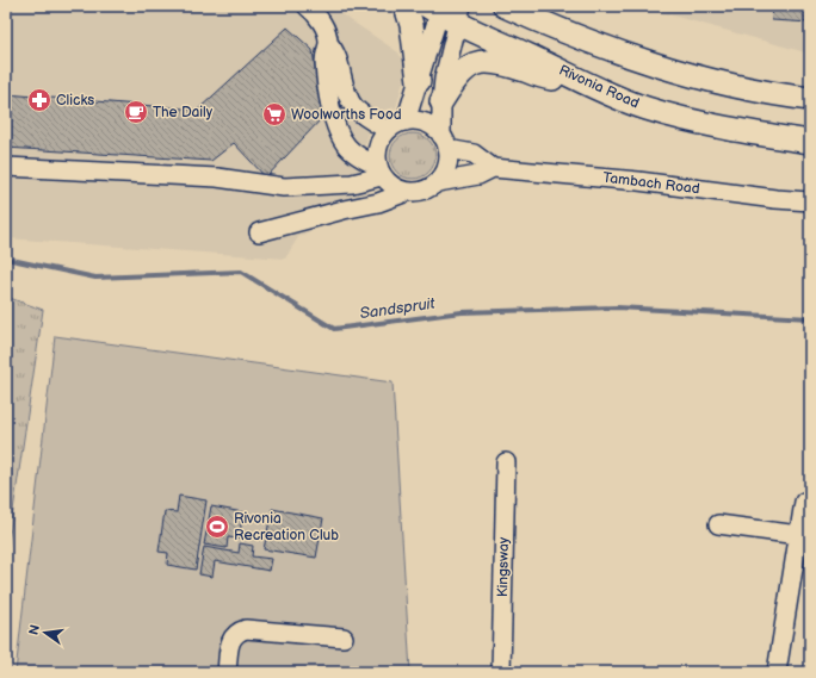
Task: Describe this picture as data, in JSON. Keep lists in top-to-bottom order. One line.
{"streets":{"main road":["Rivonia Road"],"street":["Tambach Road","Kingsway"]},"water":["Sandspruit"],"places":{"pharmacy":["Clicks"],"cafe":["The Daily"],"supermarket":["Woolworths Food"],"sports":["Rivonia Recreation Club"]},"north":"left"}
